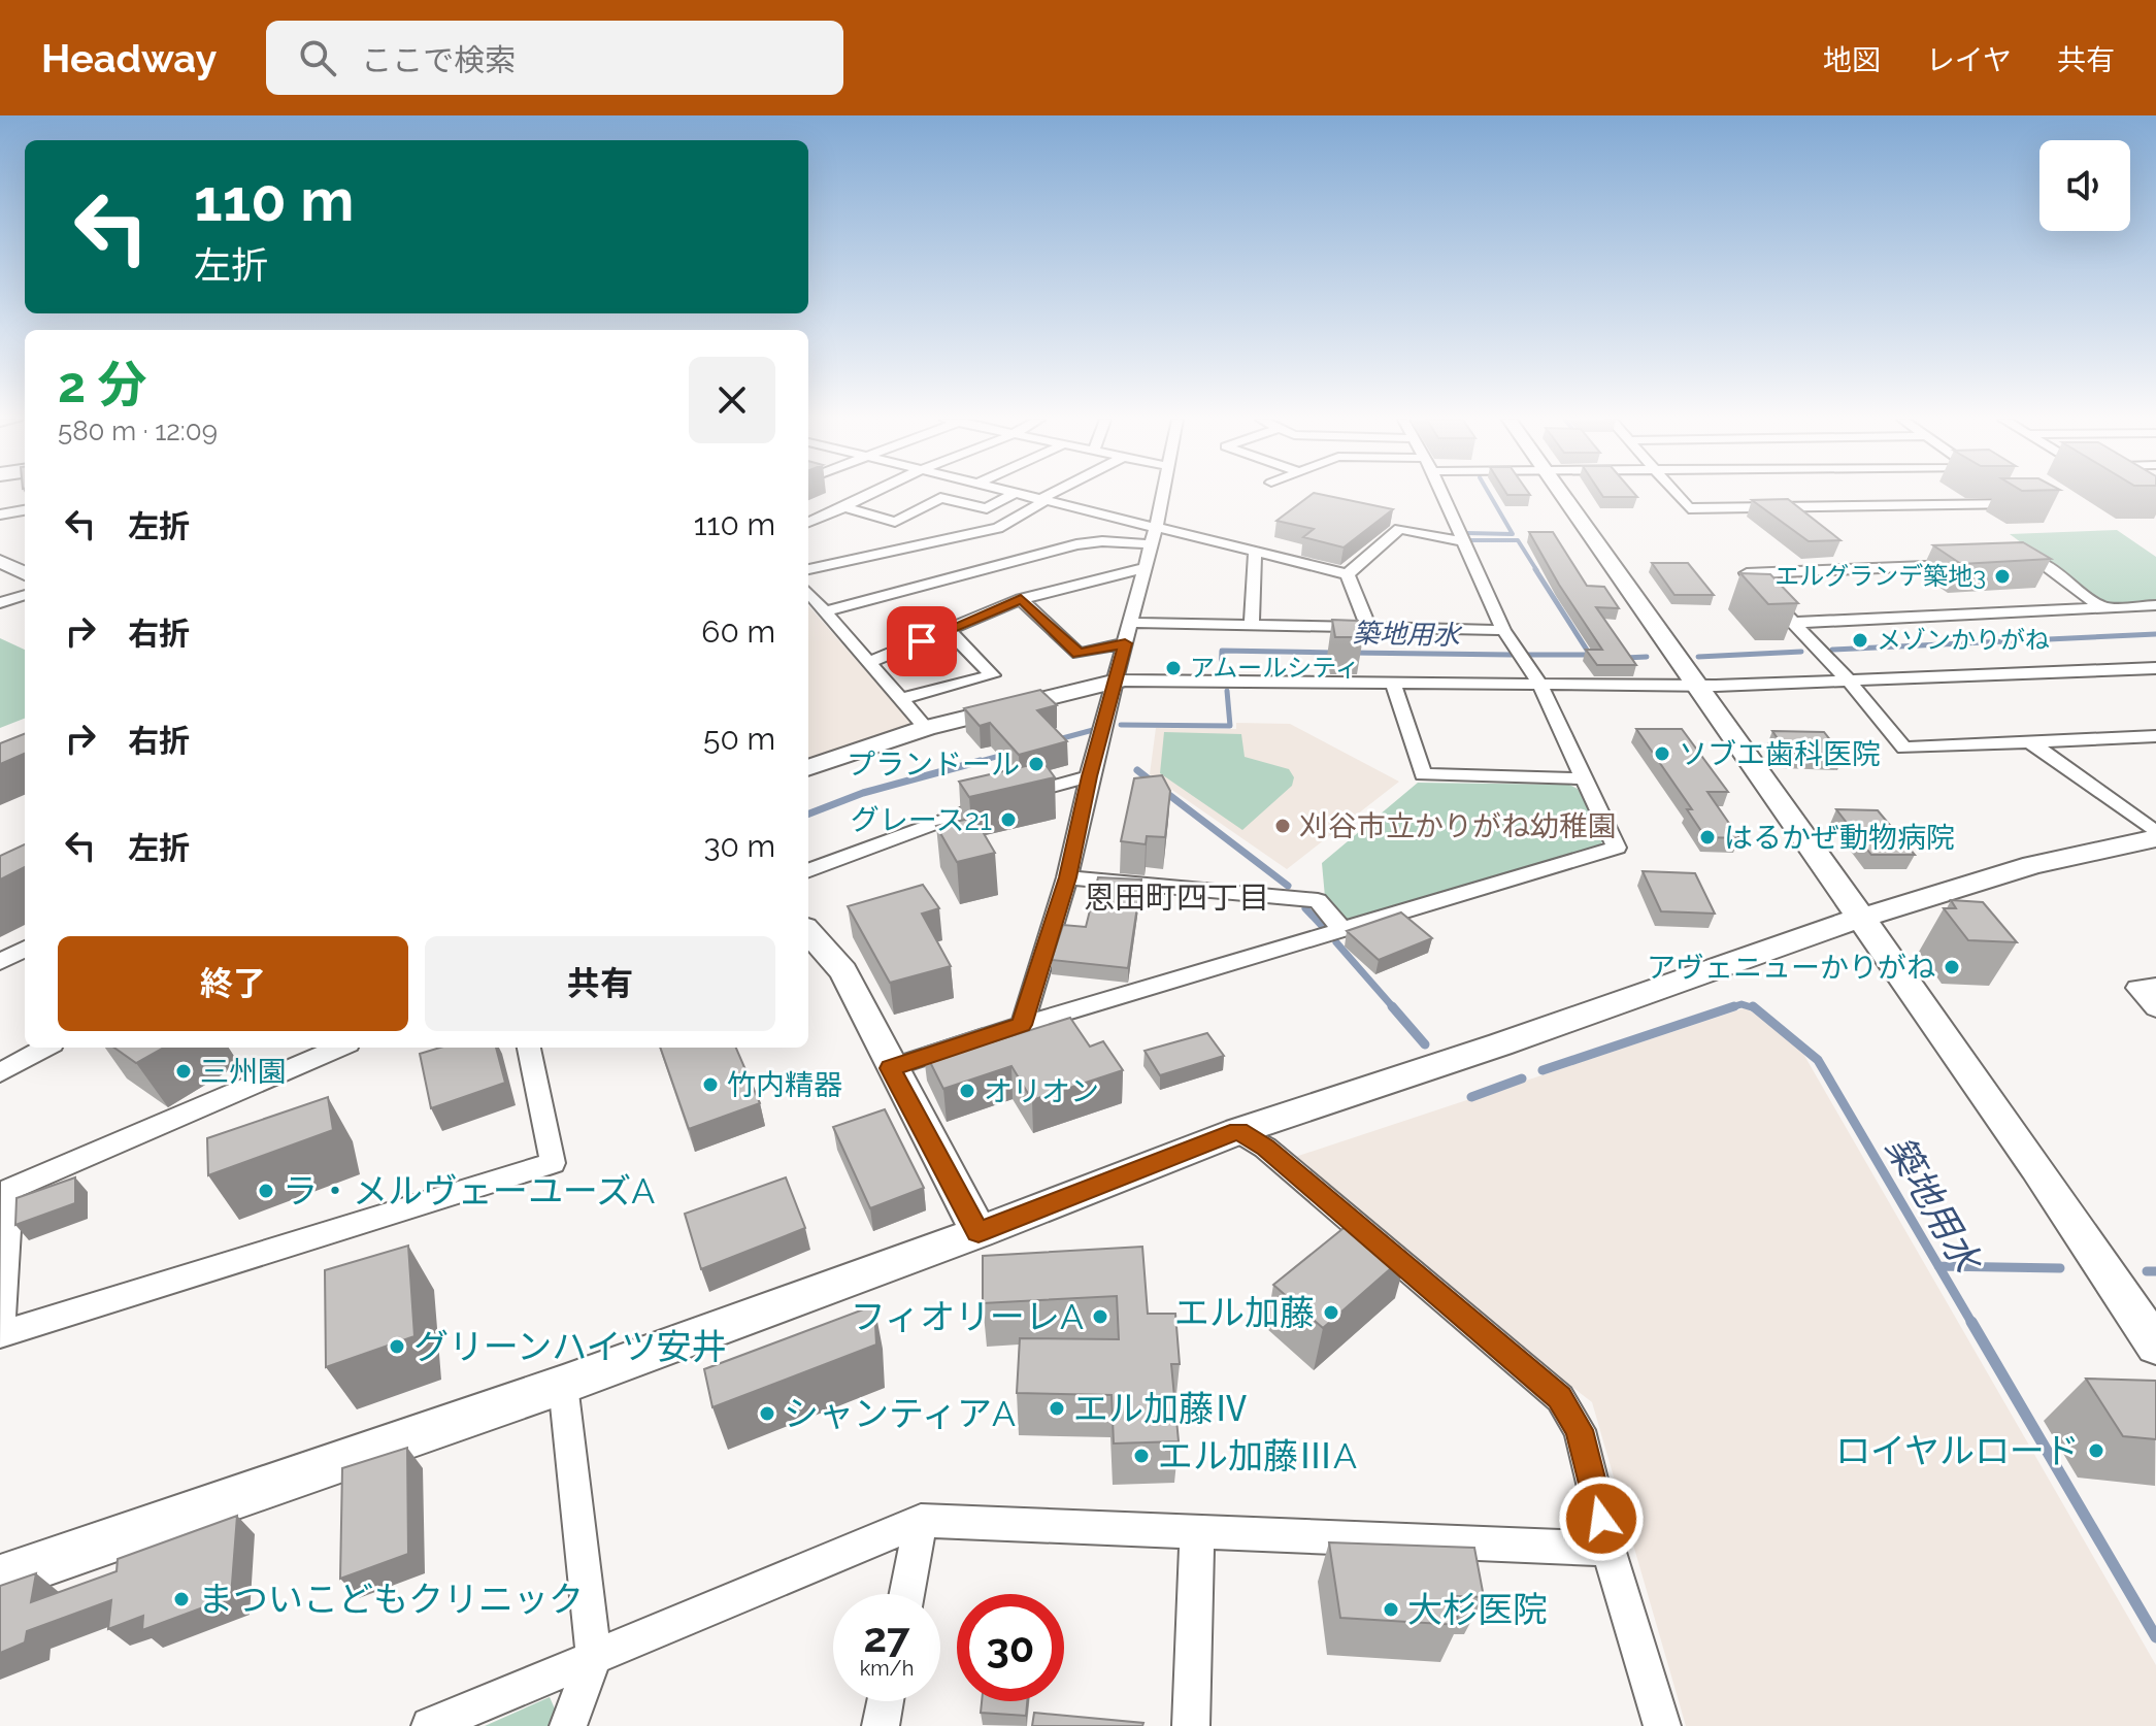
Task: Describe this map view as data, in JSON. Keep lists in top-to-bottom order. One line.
{"districts":["恩田町四丁目"],"water":["築地用水"],"places":["エルグランデ築地3","メゾンかりがね","アムールシティ","ソブエ歯科医院","プランドール","グレース21","刈谷市立かりがね幼稚園","はるかぜ動物病院","アヴェニューかりがね","三州園","竹内精器","オリオン","ラ・メルヴェーユーズA","エル加藤","フィオリーレA","グリーンハイツ安井","エル加藤Ⅳ","シャンティアA","ロイヤルロード","エル加藤ⅢA","まついこどもクリニック","大杉医院"],"page":{"header":"Headway","search":"ここで検索","nav":["地図","レイヤ","共有"],"turn":["110 m","左折"],"heading":["2 分","580 m · 12:09"],"list":[{"name":"左折","value":"110 m"},{"name":"右折","value":"60 m"},{"name":"右折","value":"50 m"},{"name":"左折","value":"30 m"}],"buttons":["終了","共有"],"speed":"27 km/h","limit":"30"}}
